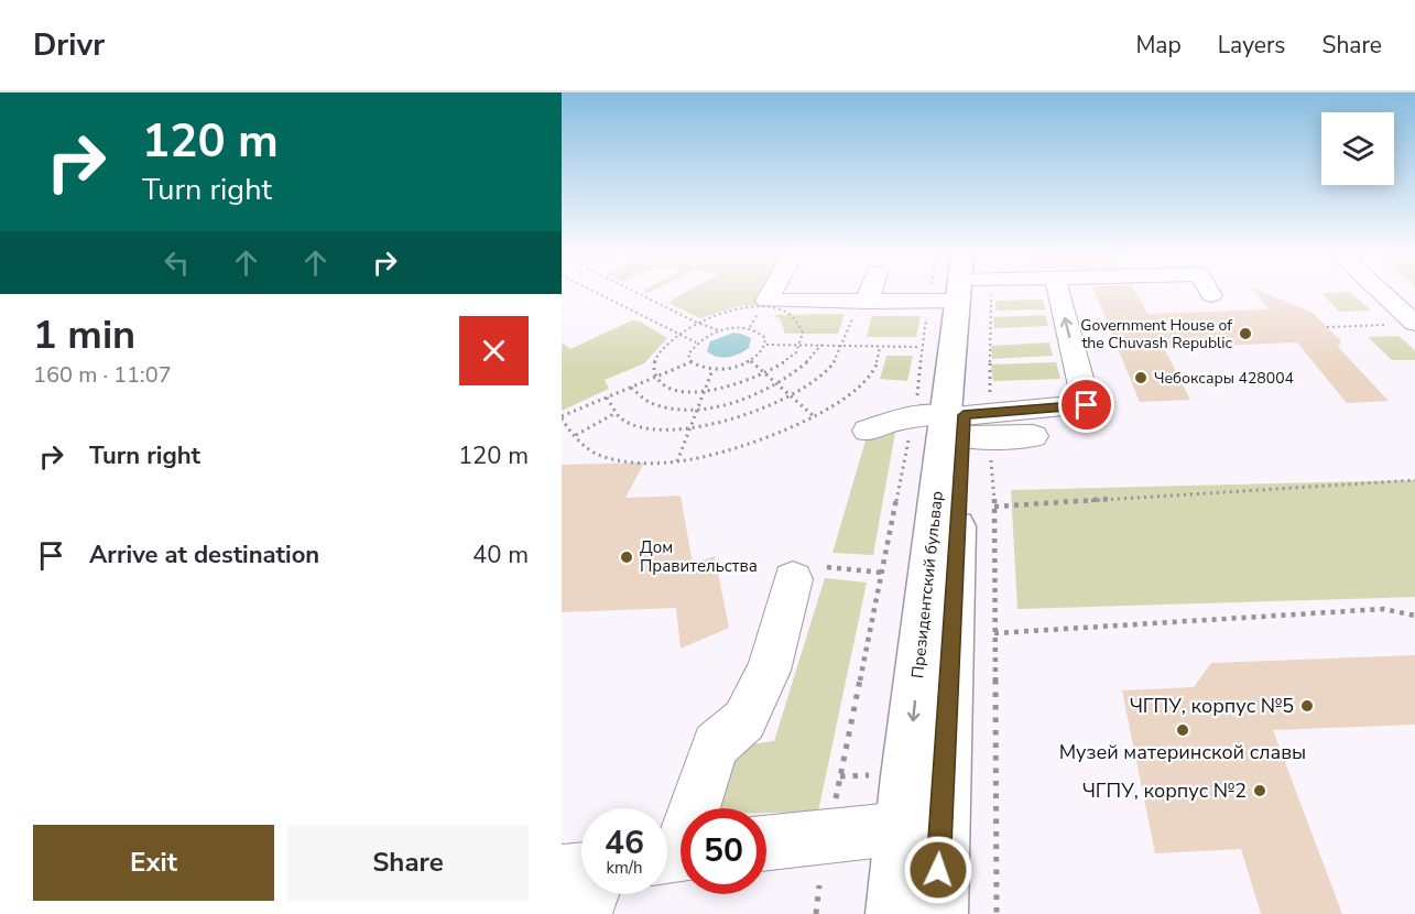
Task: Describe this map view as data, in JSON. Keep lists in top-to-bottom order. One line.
{"streets":{"main road":["Президентский бульвар"]},"places":["Government House of the Chuvash Republic","Чебоксары 428004","Дом Правительства","ЧГПУ, корпус №5","Музей материнской славы","ЧГПУ, корпус №2"],"page":{"header":"Drivr","nav":["Map","Layers","Share"],"turn":["120 m","Turn right"],"heading":["1 min","160 m · 11:07"],"list":[{"name":"Turn right","value":"120 m"},{"name":"Arrive at destination","value":"40 m"}],"speed":"46 km/h","limit":"50","buttons":["Exit","Share"]}}
